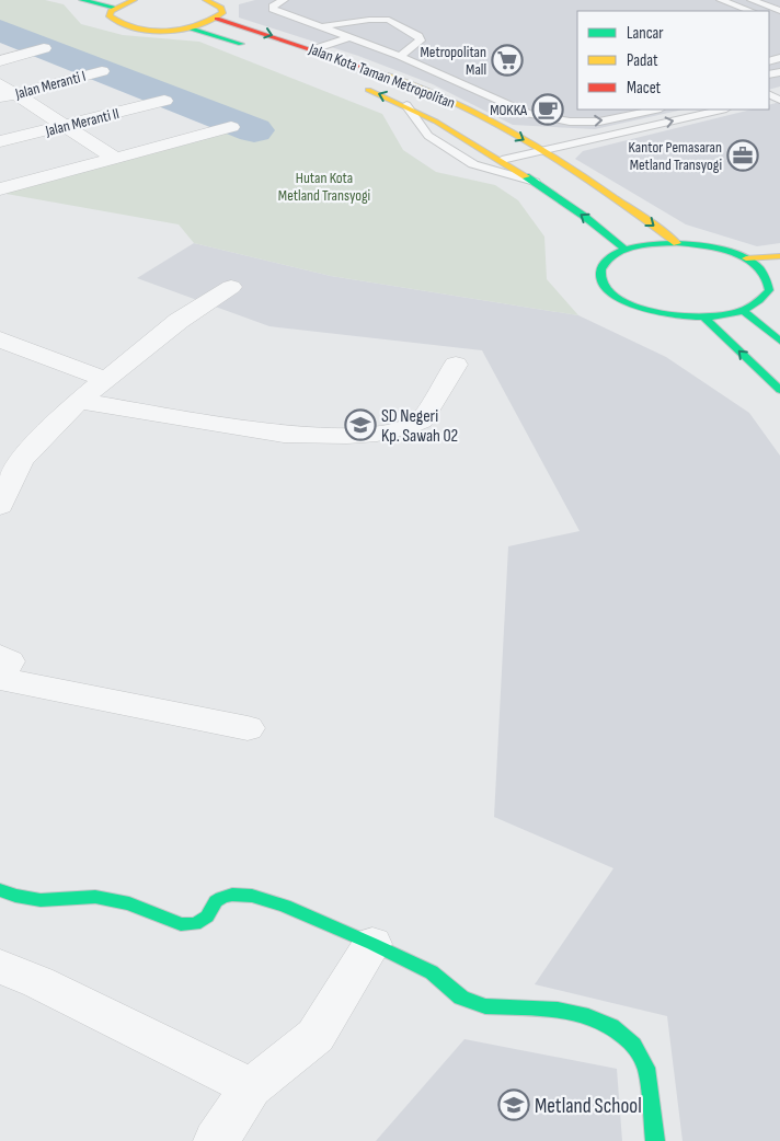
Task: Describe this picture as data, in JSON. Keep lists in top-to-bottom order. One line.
{"streets":{"main road":["Jalan Kota Taman Metropolitan"],"street":["Jalan Meranti I","Jalan Meranti II"]},"parks":["Hutan Kota Metland Transyogi"],"places":{"supermarket":["Metropolitan Mall"],"cafe":["MOKKA"],"office":["Kantor Pemasaran Metland Transyogi"],"school or university":["SD Negeri Kp. Sawah 02","Metland School"]},"legend":["Lancar","Padat","Macet"]}
